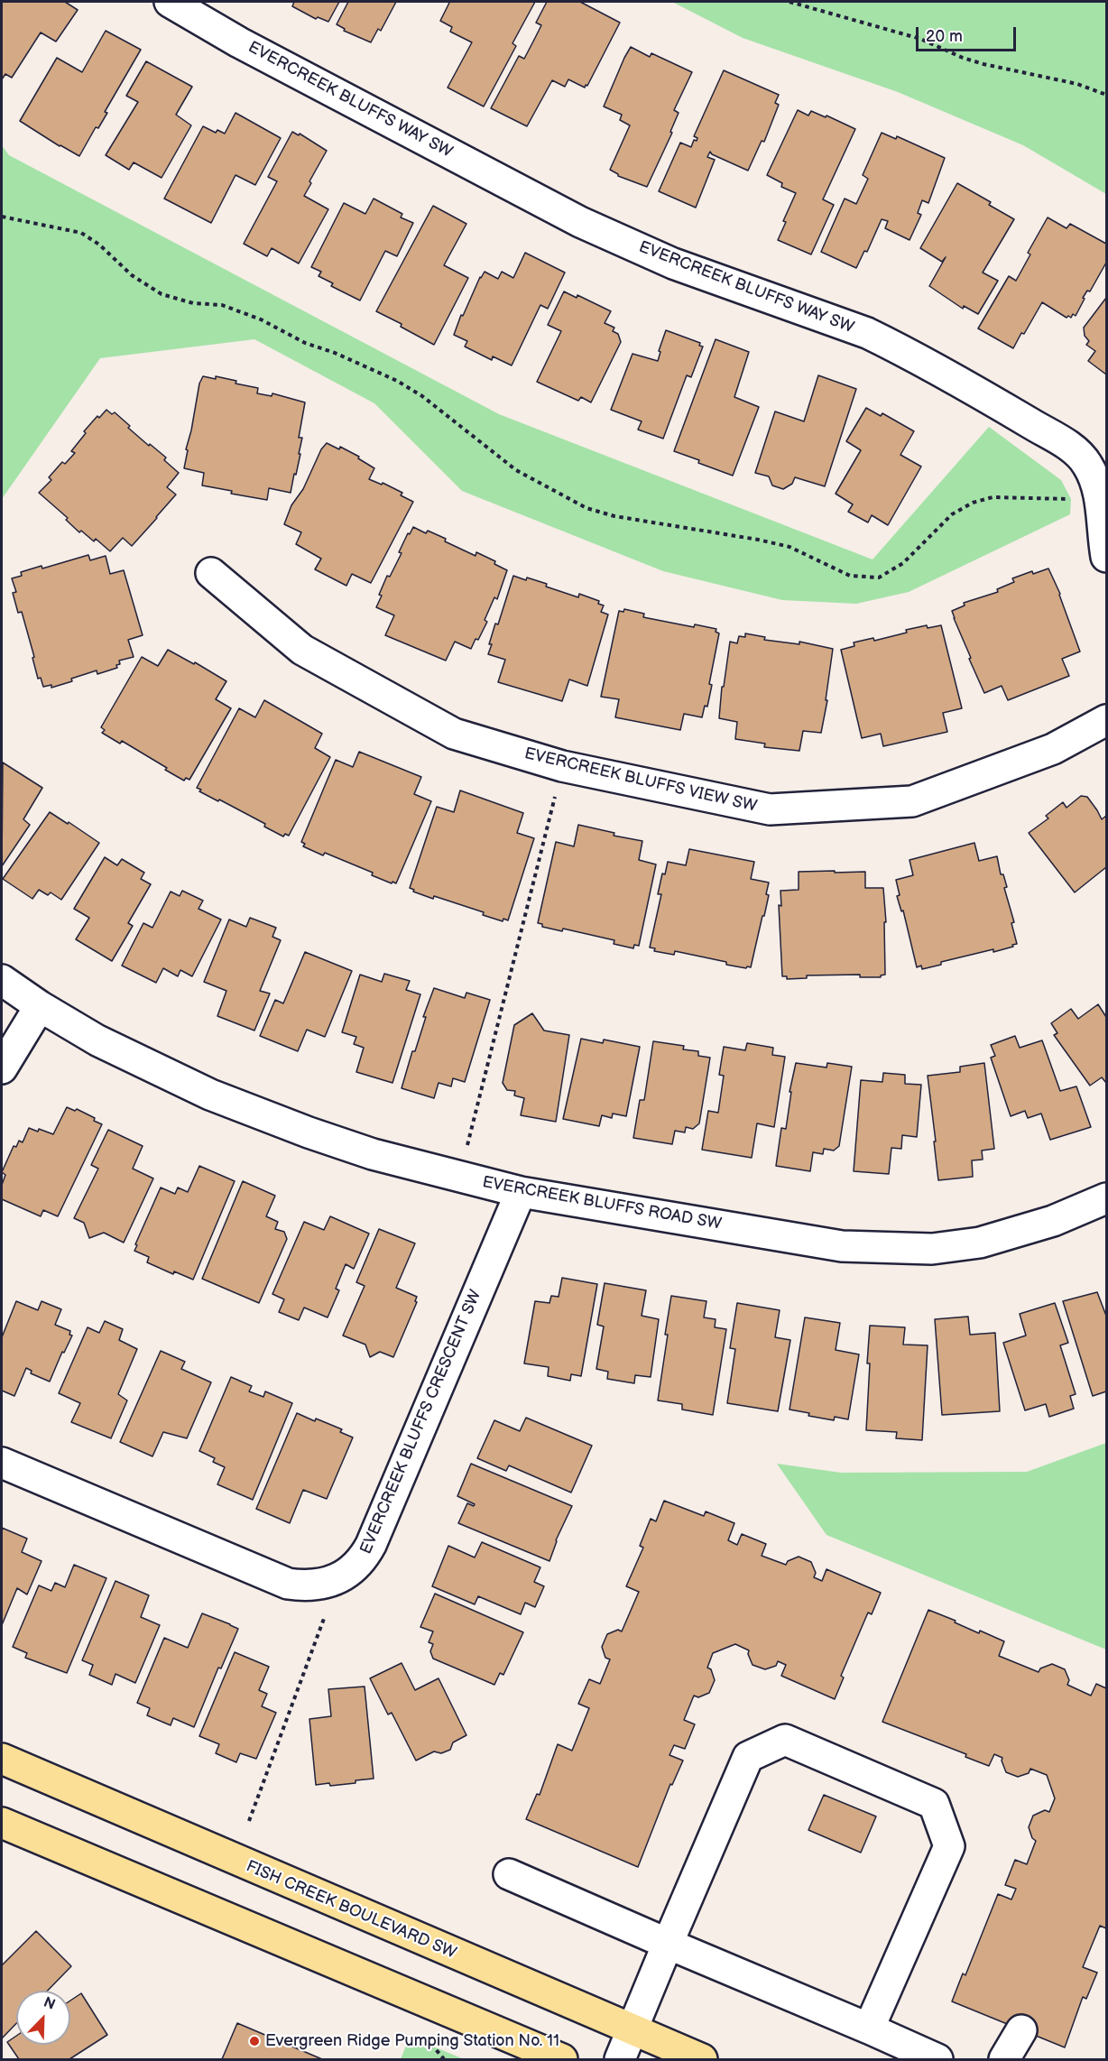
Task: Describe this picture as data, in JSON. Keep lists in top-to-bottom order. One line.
{"streets":{"main road":["FISH CREEK BOULEVARD SW"],"street":["EVERCREEK BLUFFS WAY SW","EVERCREEK BLUFFS VIEW SW","EVERCREEK BLUFFS ROAD SW","EVERCREEK BLUFFS CRESCENT SW"]},"crossings":[["EVERCREEK BLUFFS ROAD SW","EVERCREEK BLUFFS CRESCENT SW"]],"places":["Evergreen Ridge Pumping Station No. 11"],"scale_bar":"20 m","north":"top right"}
